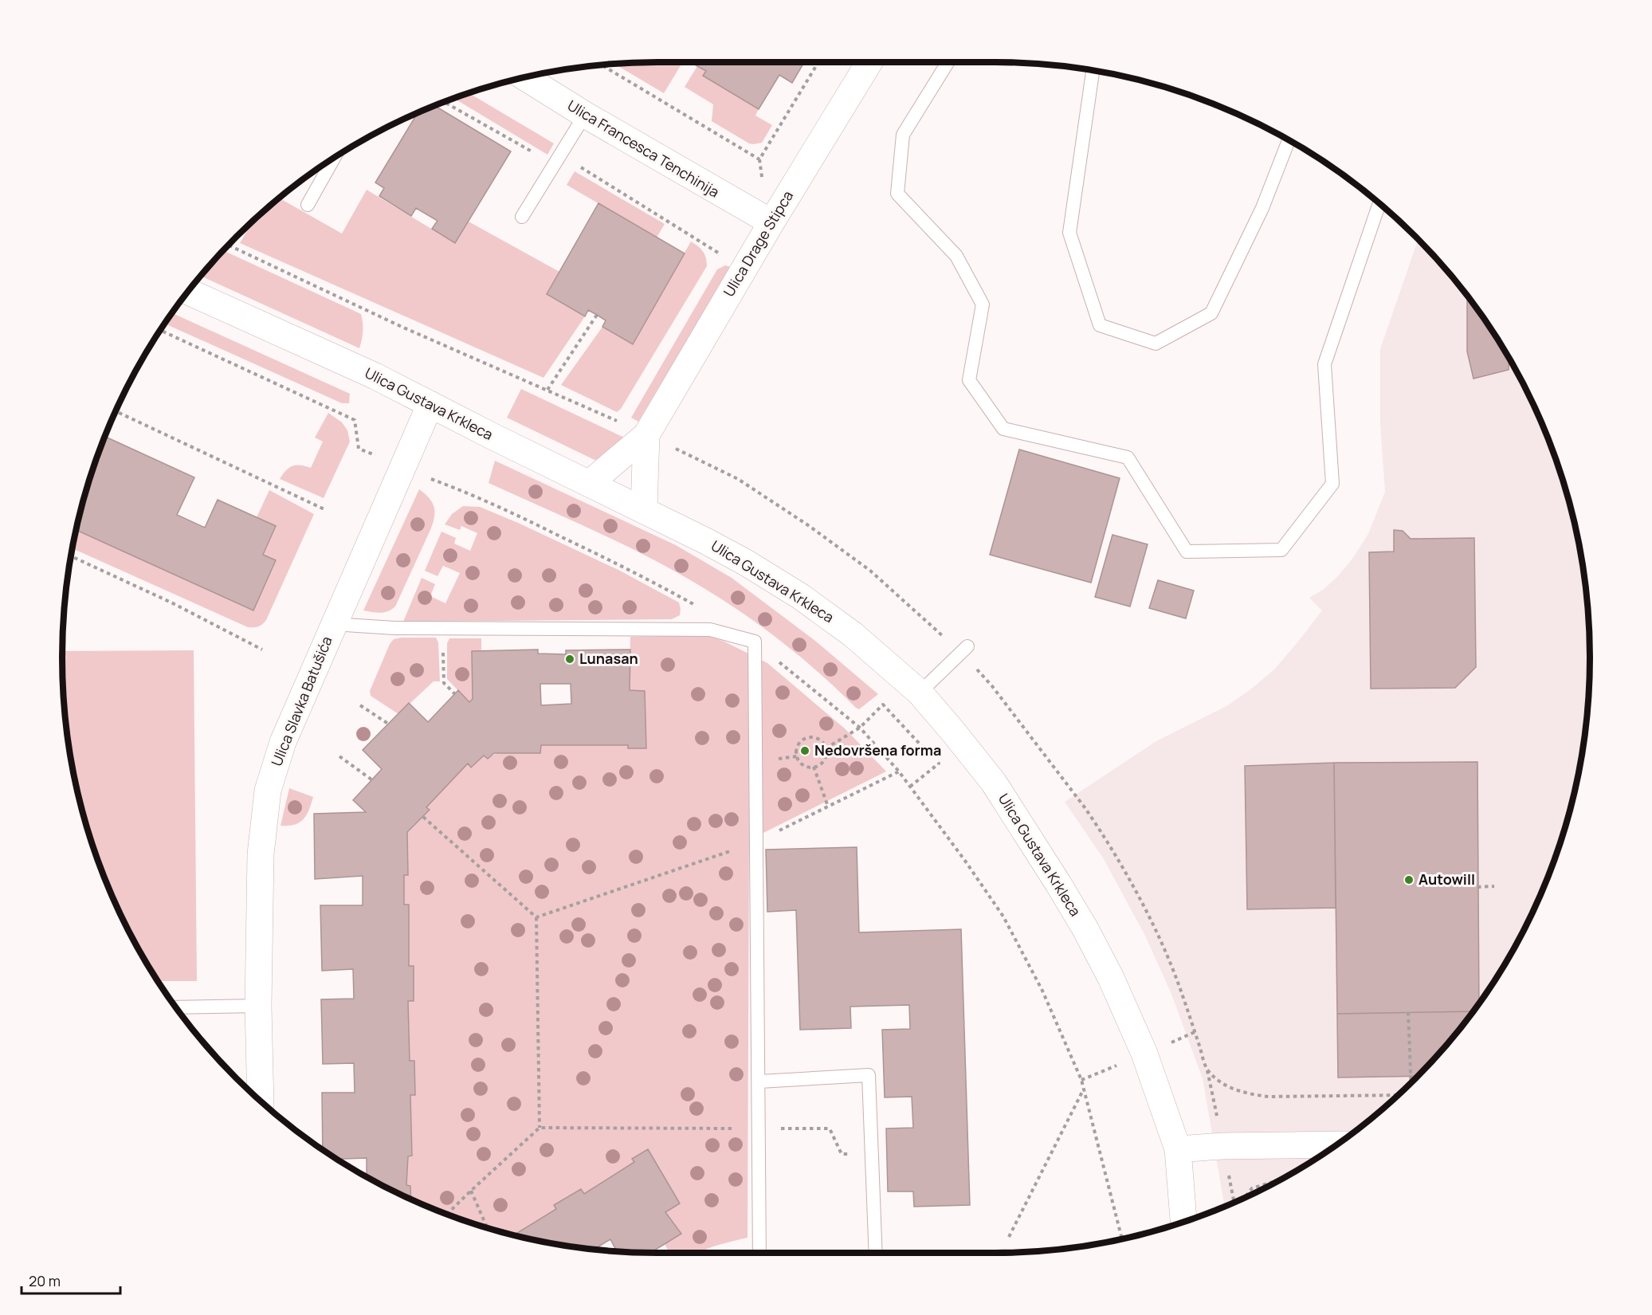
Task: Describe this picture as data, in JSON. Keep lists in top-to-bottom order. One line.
{"streets":{"street":["Ulica Francesca Tenchinija","Ulica Drage Stipca","Ulica Gustava Krkleca","Ulica Slavka Batušića"]},"crossings":[["Ulica Francesca Tenchinija","Ulica Drage Stipca"],["Ulica Drage Stipca","Ulica Gustava Krkleca"],["Ulica Gustava Krkleca","Ulica Slavka Batušića"]],"places":["Lunasan","Nedovršena forma","Autowill"],"scale_bar":"20 m"}
